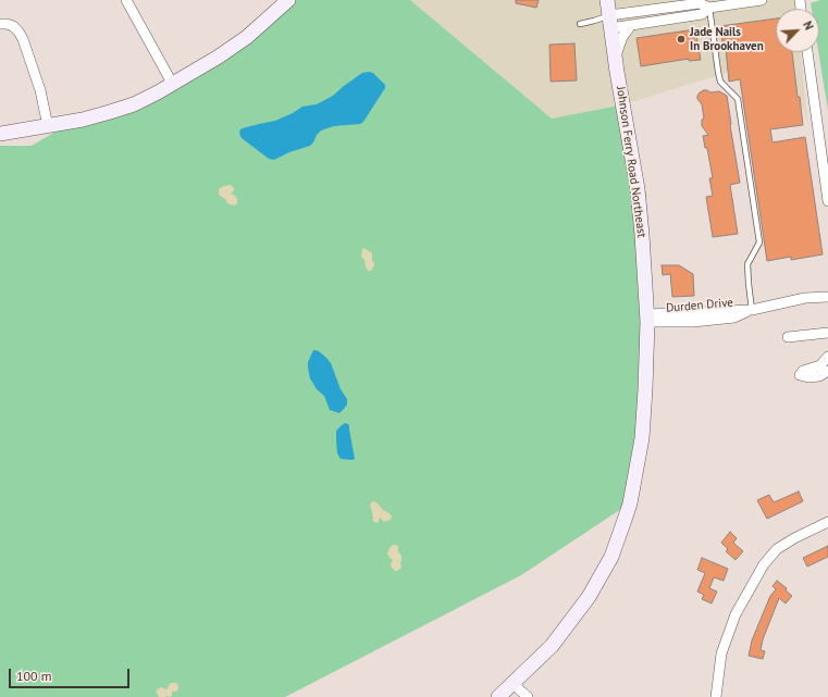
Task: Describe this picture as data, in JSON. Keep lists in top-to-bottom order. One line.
{"streets":{"main road":["Johnson Ferry Road Northeast"],"street":["Durden Drive"]},"crossings":[["Johnson Ferry Road Northeast","Durden Drive"]],"places":["Jade Nails In Brookhaven"],"scale_bar":"100 m","north":"top right"}
